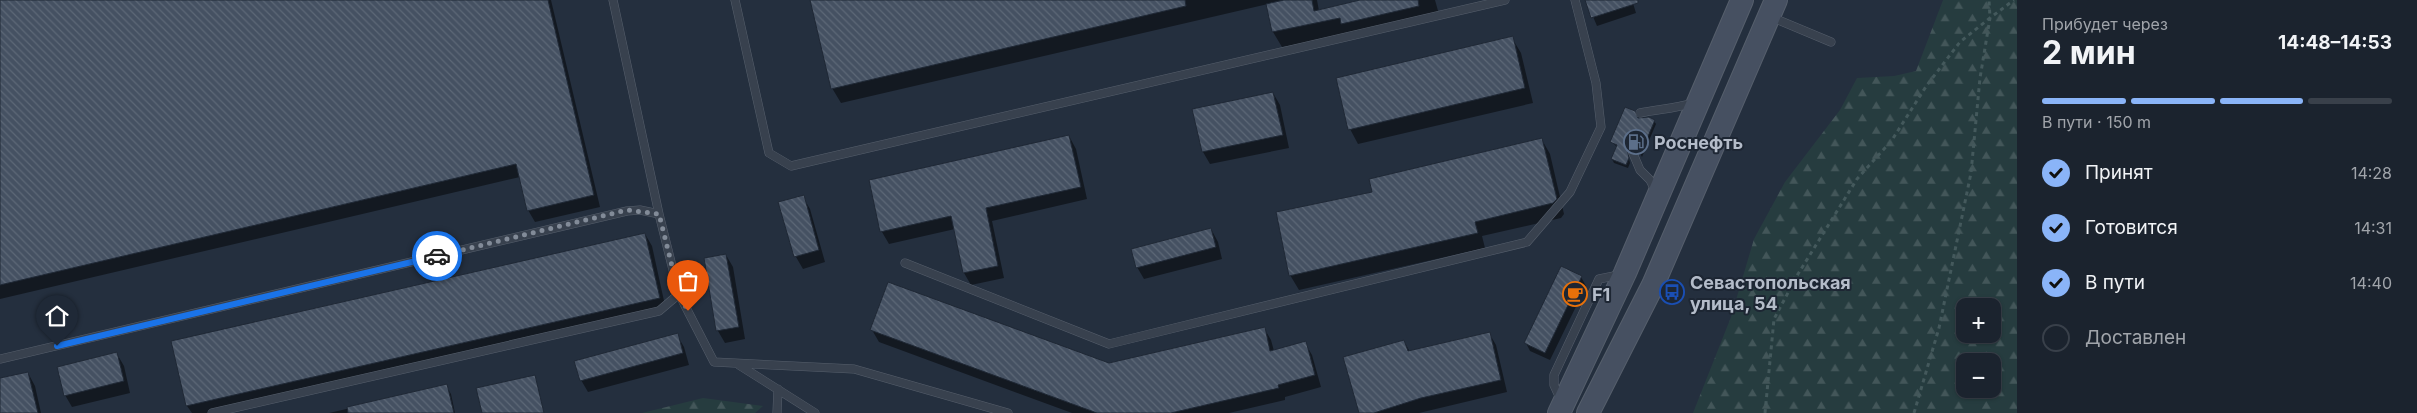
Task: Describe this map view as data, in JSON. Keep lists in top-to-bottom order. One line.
{"places":{"fuel station":["Роснефть"],"bus stop":["Севастопольская улица, 54"],"cafe":["F1"]},"page":{"heading":["2 мин","Прибудет через","14:48–14:53"],"bar":"В пути · 150 m","list":[["Принят","14:28"],["Готовится","14:31"],["В пути","14:40"],"Доставлен"],"map_buttons":["+","−"]}}
